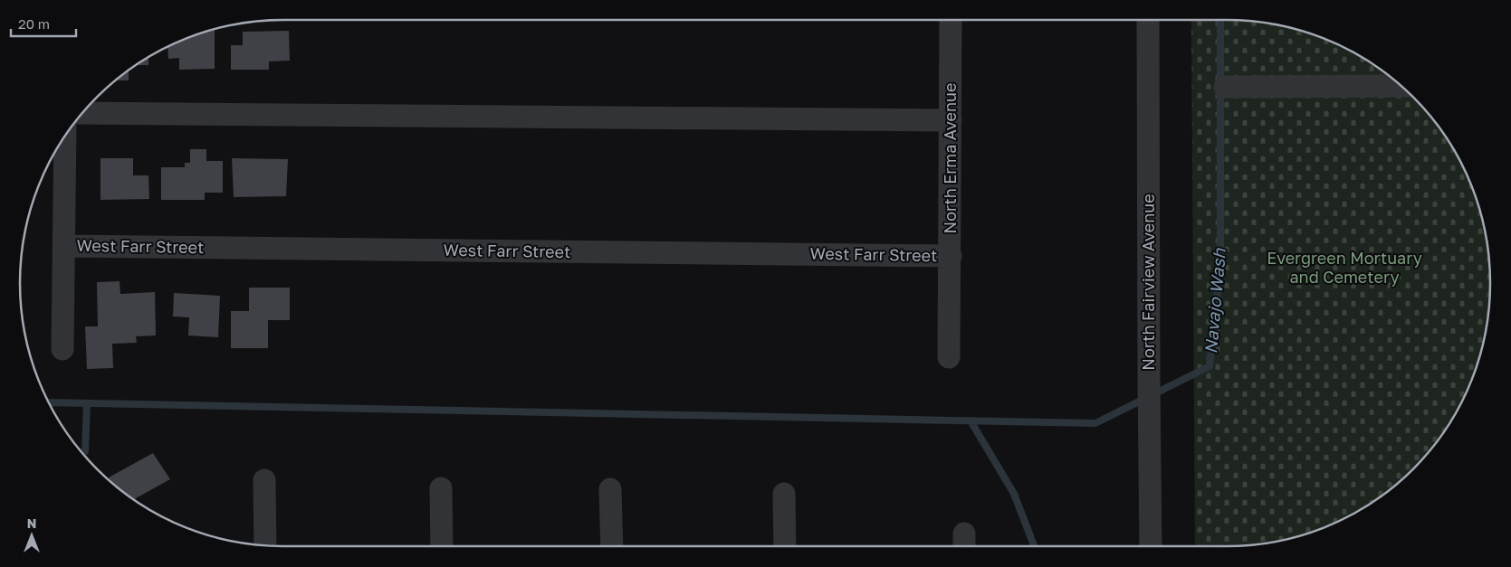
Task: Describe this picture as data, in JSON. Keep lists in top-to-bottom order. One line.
{"streets":{"street":["North Erma Avenue","West Farr Street","North Fairview Avenue"]},"crossings":[["North Erma Avenue","West Farr Street"]],"water":["Navajo Wash"],"parks":["Evergreen Mortuary and Cemetery"],"scale_bar":"20 m","north":"top"}
